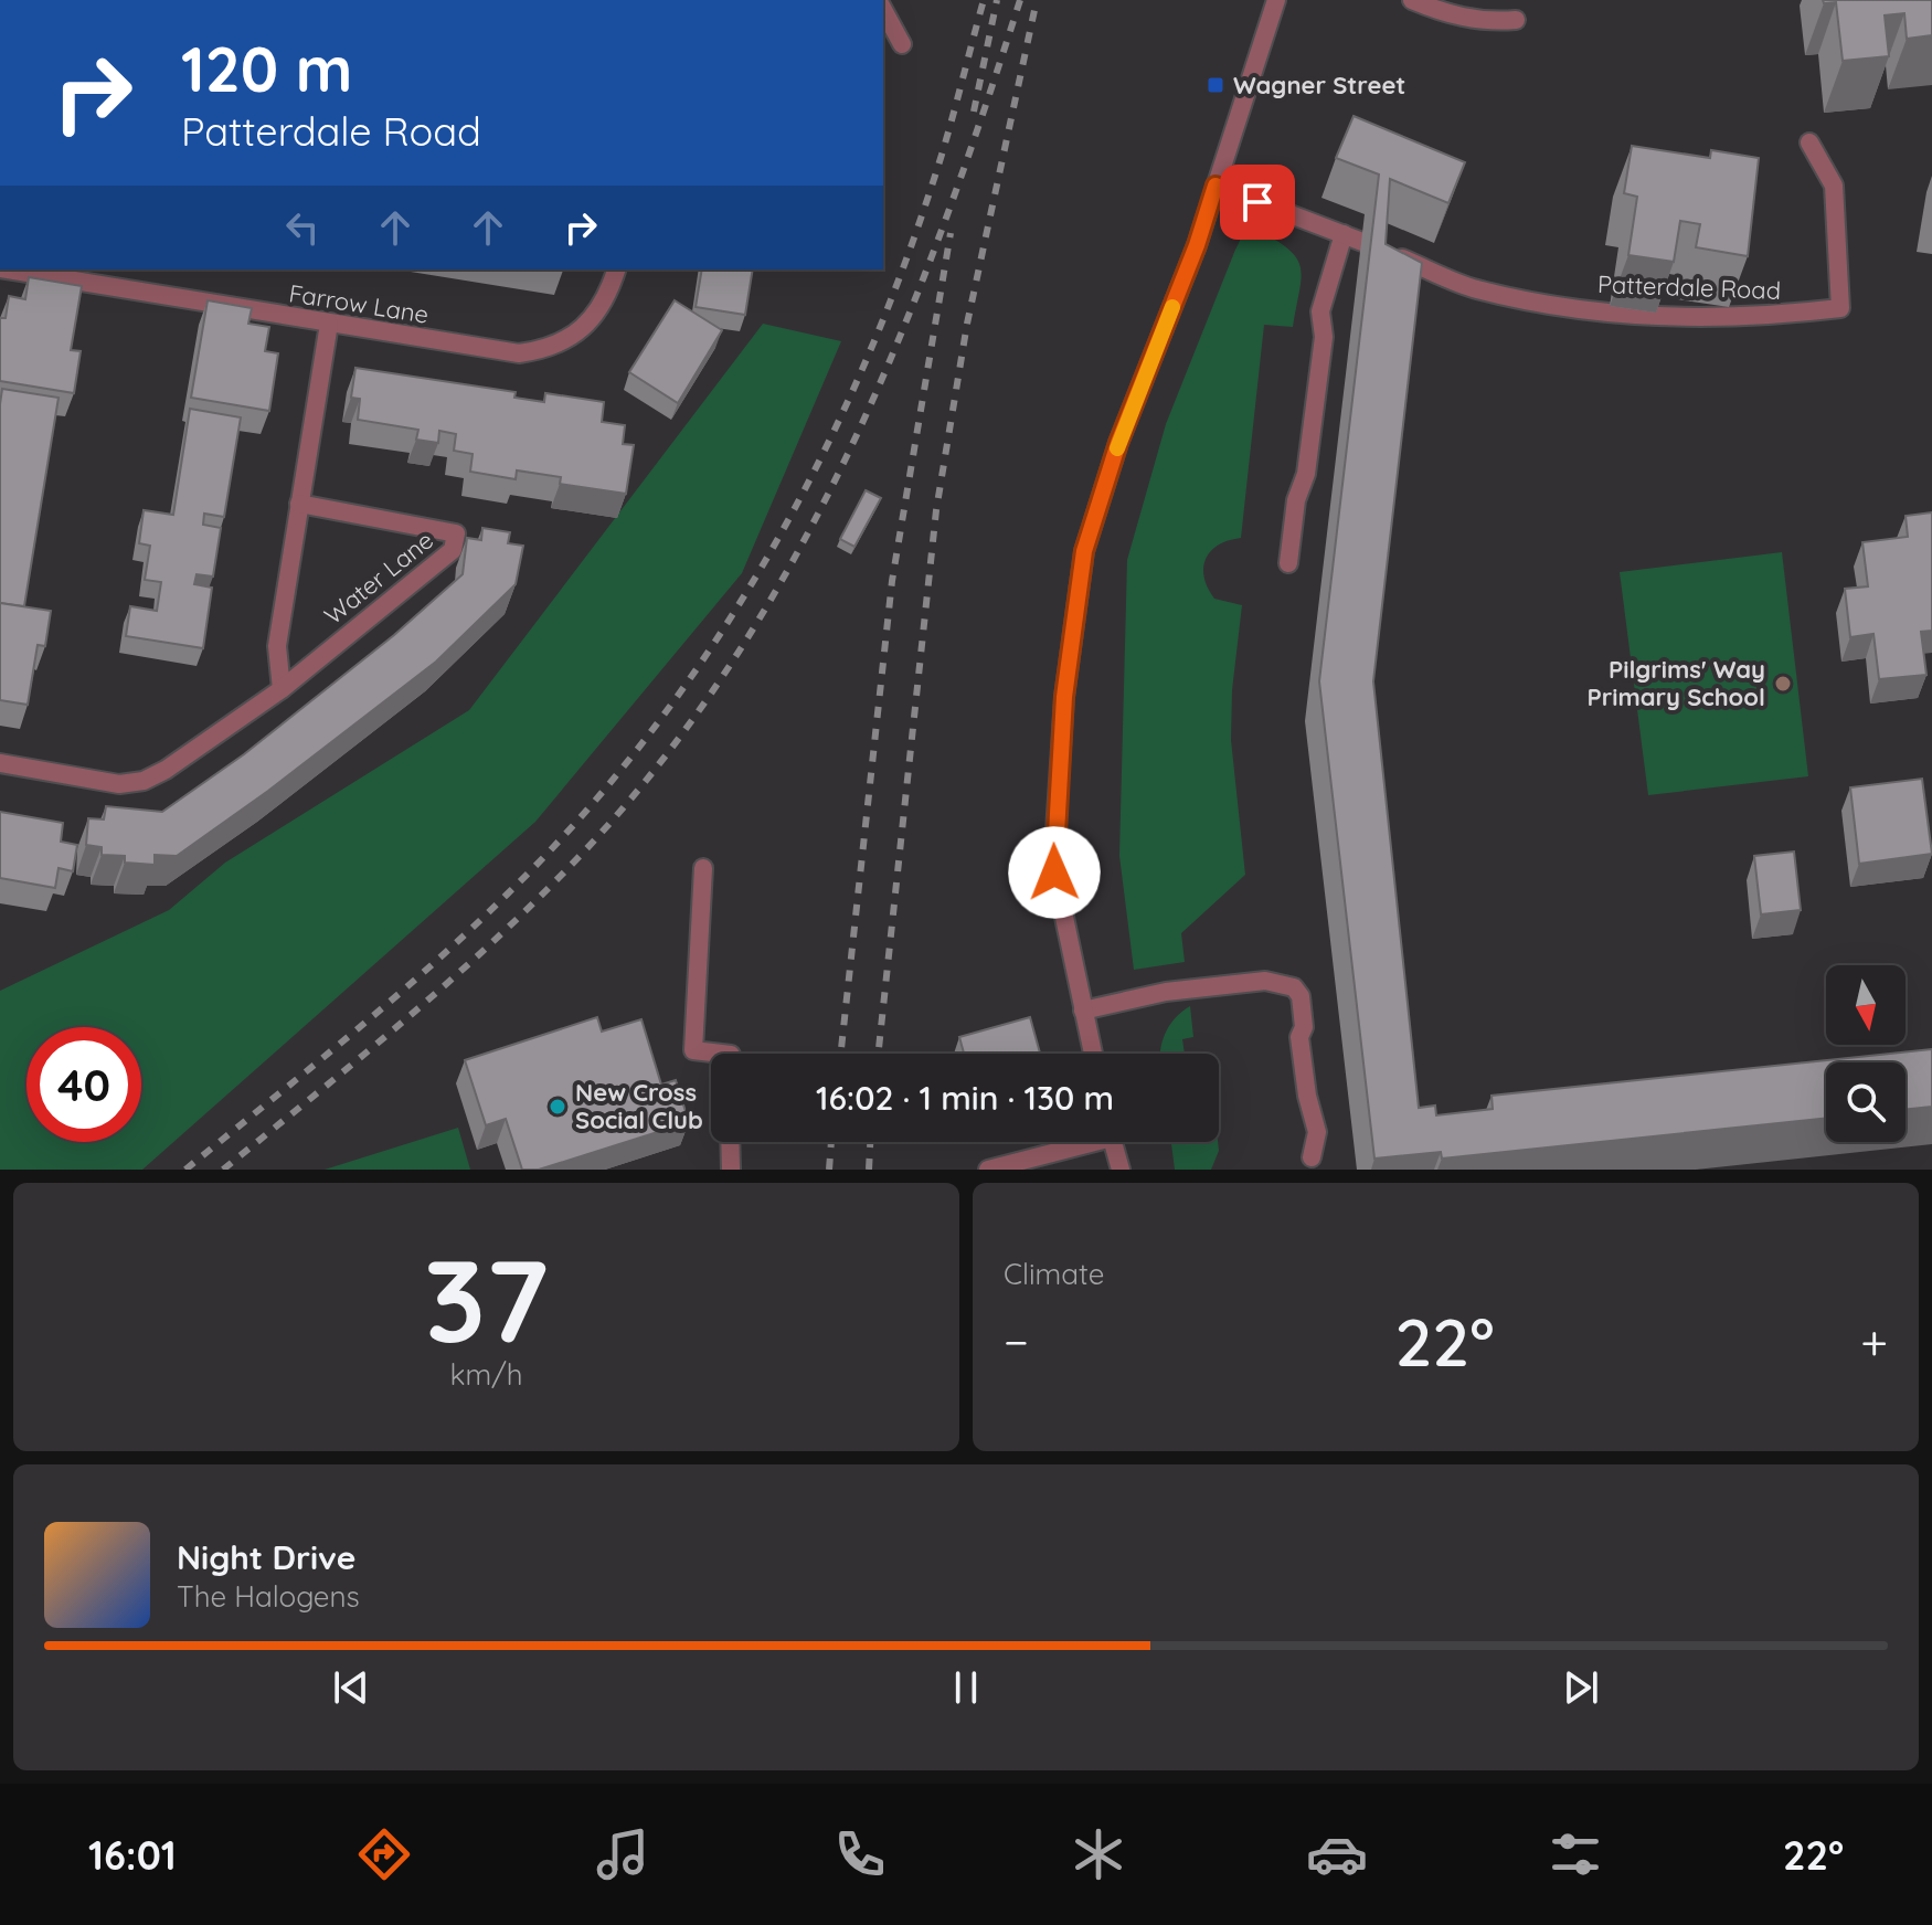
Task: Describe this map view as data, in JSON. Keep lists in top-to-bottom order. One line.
{"streets":{"street":["Patterdale Road","Farrow Lane","Water Lane"]},"crossings":[["Farrow Lane","Water Lane"]],"places":{"transit":["Wagner Street"],"other":["Pilgrims' Way Primary School","New Cross Social Club"]},"north":"bottom","page":{"turn":["120 m","Patterdale Road"],"limit":"40","trip":"16:02 · 1 min · 130 m","tile":[["37","km/h"],"Climate"],"heat":["−","22°","+"],"song":["Night Drive","The Halogens"],"tabs":["16:01","22°"]}}
